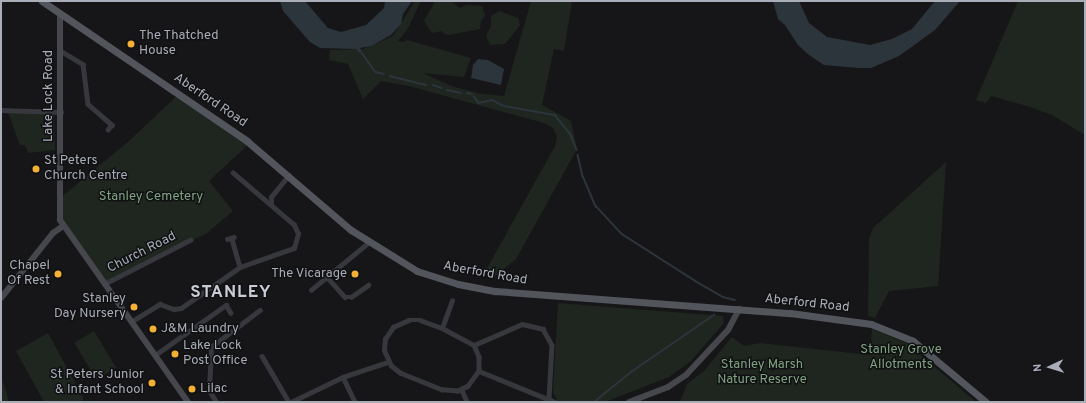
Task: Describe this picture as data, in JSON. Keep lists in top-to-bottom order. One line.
{"streets":{"main road":["Aberford Road"],"street":["Lake Lock Road","Church Road"]},"crossings":[["Lake Lock Road","Aberford Road"],["Lake Lock Road","Church Road"]],"districts":["STANLEY"],"parks":["Stanley Cemetery","Stanley Grove Allotments","Stanley Marsh Nature Reserve"],"places":["The Thatched House","St Peters Church Centre","Chapel Of Rest","The Vicarage","Stanley Day Nursery","J&M Laundry","Lake Lock Post Office","St Peters Junior & Infant School","Lilac"],"north":"left"}
